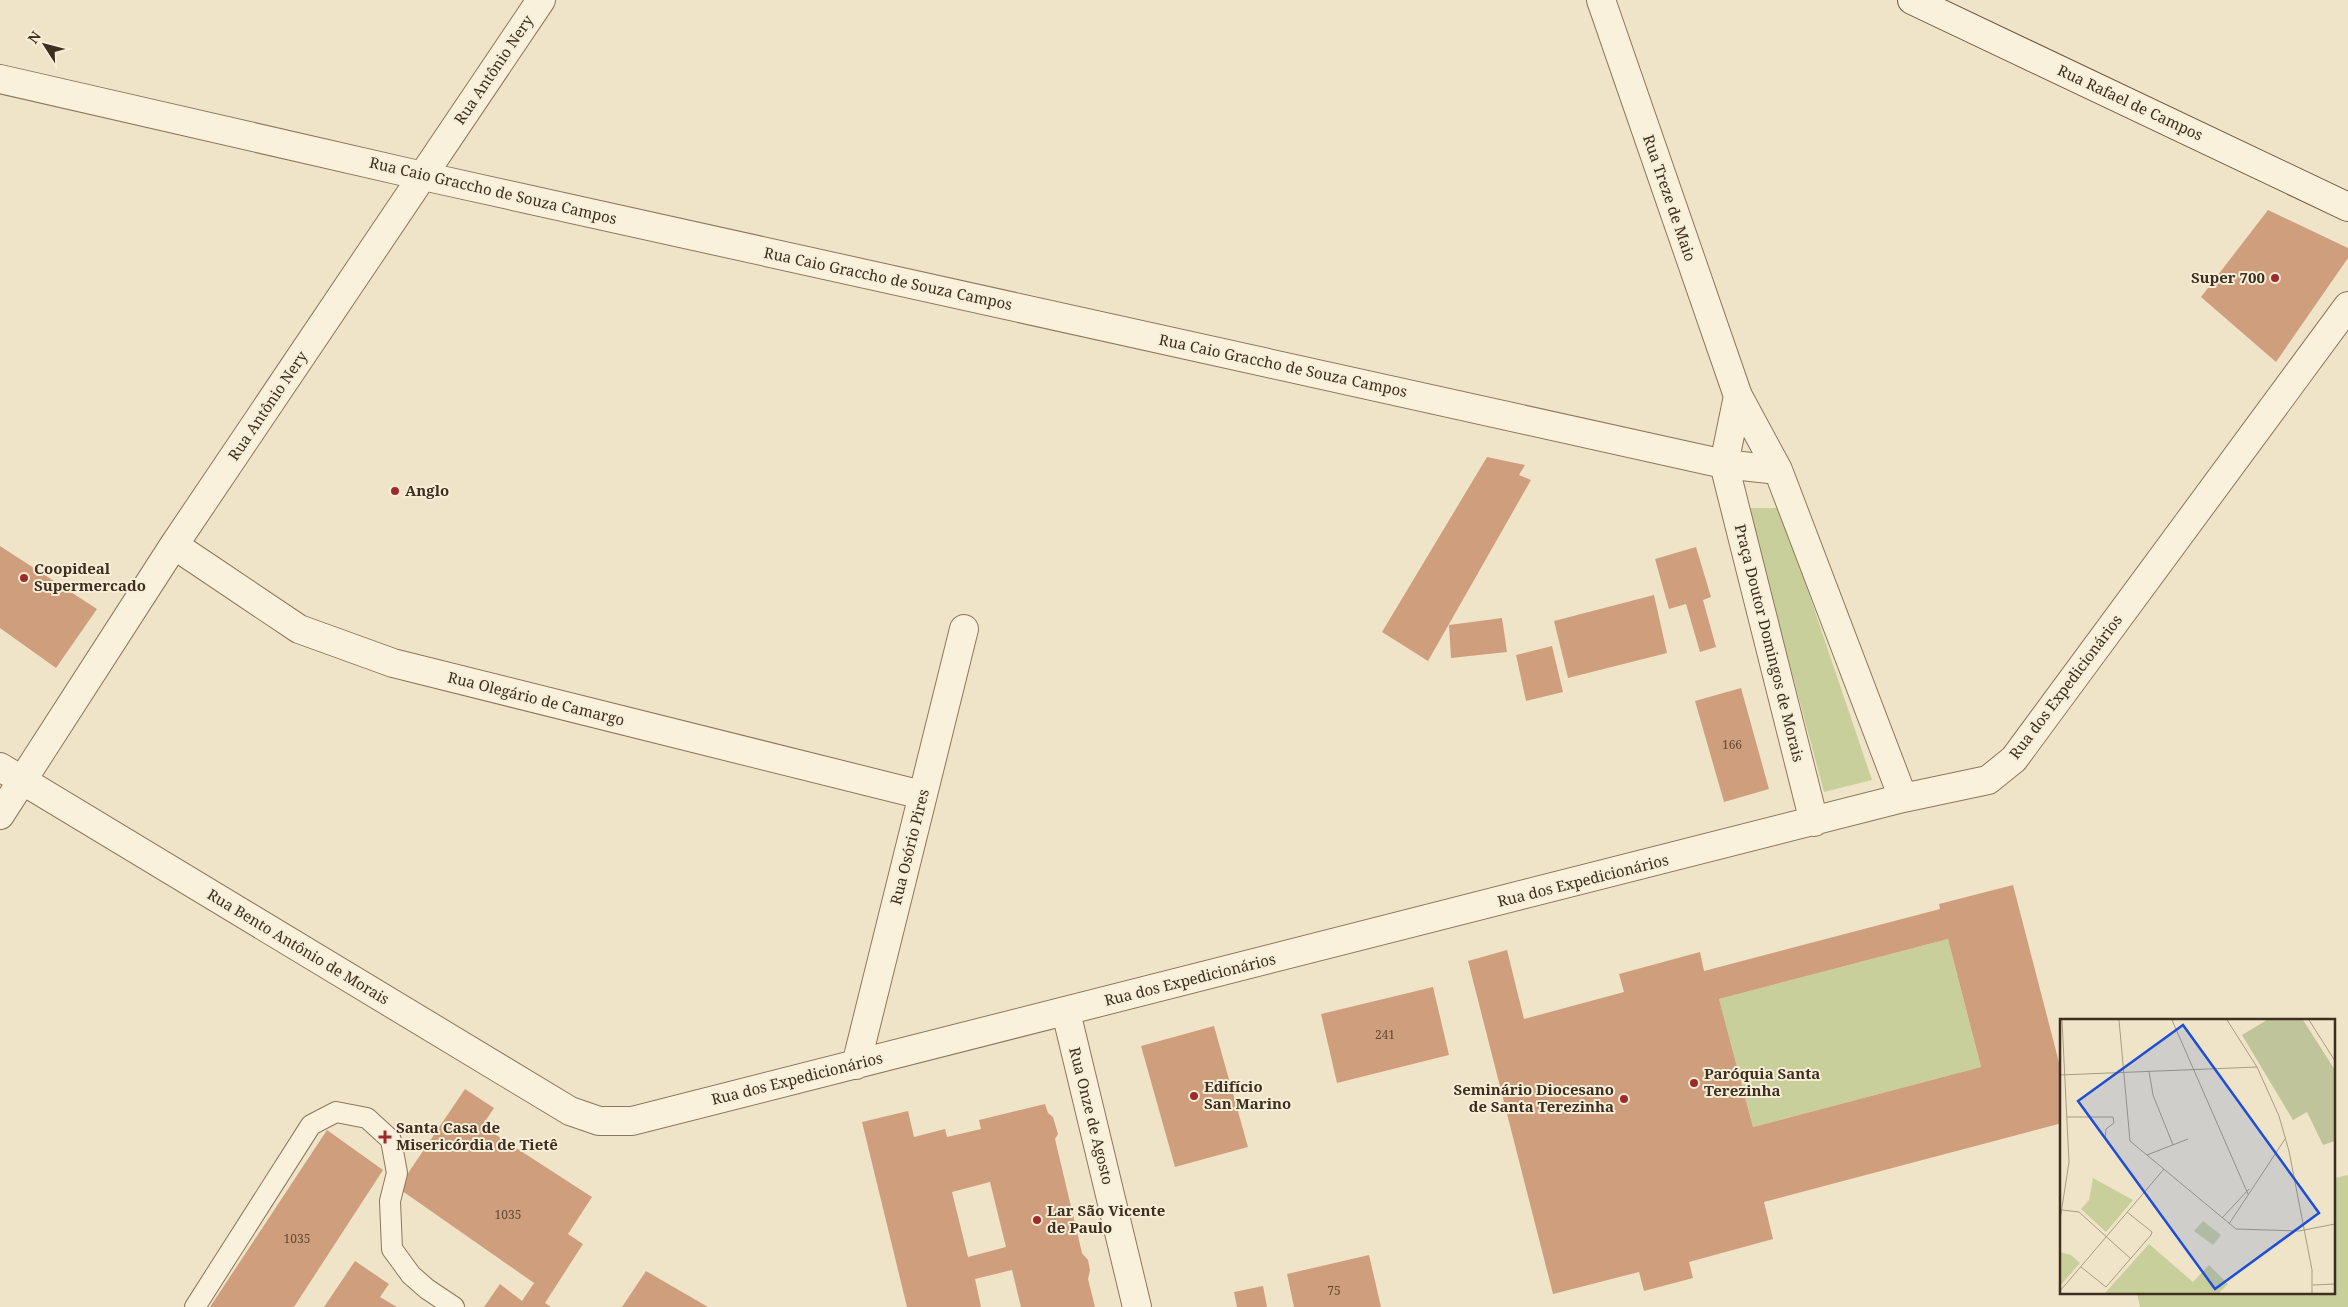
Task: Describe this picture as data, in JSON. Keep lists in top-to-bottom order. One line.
{"streets":{"street":["Rua Antônio Nery","Rua Rafael de Campos","Rua Caio Graccho de Souza Campos","Rua Treze de Maio","Praça Doutor Domingos de Morais","Rua dos Expedicionários","Rua Olegário de Camargo","Rua Osório Pires","Rua Bento Antônio de Morais","Rua Onze de Agosto"]},"crossings":[["Rua Antônio Nery","Rua Caio Graccho de Souza Campos"],["Rua Antônio Nery","Rua Olegário de Camargo"],["Rua Antônio Nery","Rua Bento Antônio de Morais"],["Rua Caio Graccho de Souza Campos","Rua Treze de Maio"],["Rua Caio Graccho de Souza Campos","Praça Doutor Domingos de Morais"],["Praça Doutor Domingos de Morais","Rua dos Expedicionários"],["Rua dos Expedicionários","Rua Osório Pires"],["Rua dos Expedicionários","Rua Bento Antônio de Morais"],["Rua dos Expedicionários","Rua Onze de Agosto"],["Rua Olegário de Camargo","Rua Osório Pires"]],"places":{"other":["Super 700","Anglo","Coopideal Supermercado","Paróquia Santa Terezinha","Edifício San Marino","Seminário Diocesano de Santa Terezinha","Lar São Vicente de Paulo"],"health":["Santa Casa de Misericórdia de Tietê"]},"house_numbers":["166","241","1035","1035","75"],"north":"top left"}
